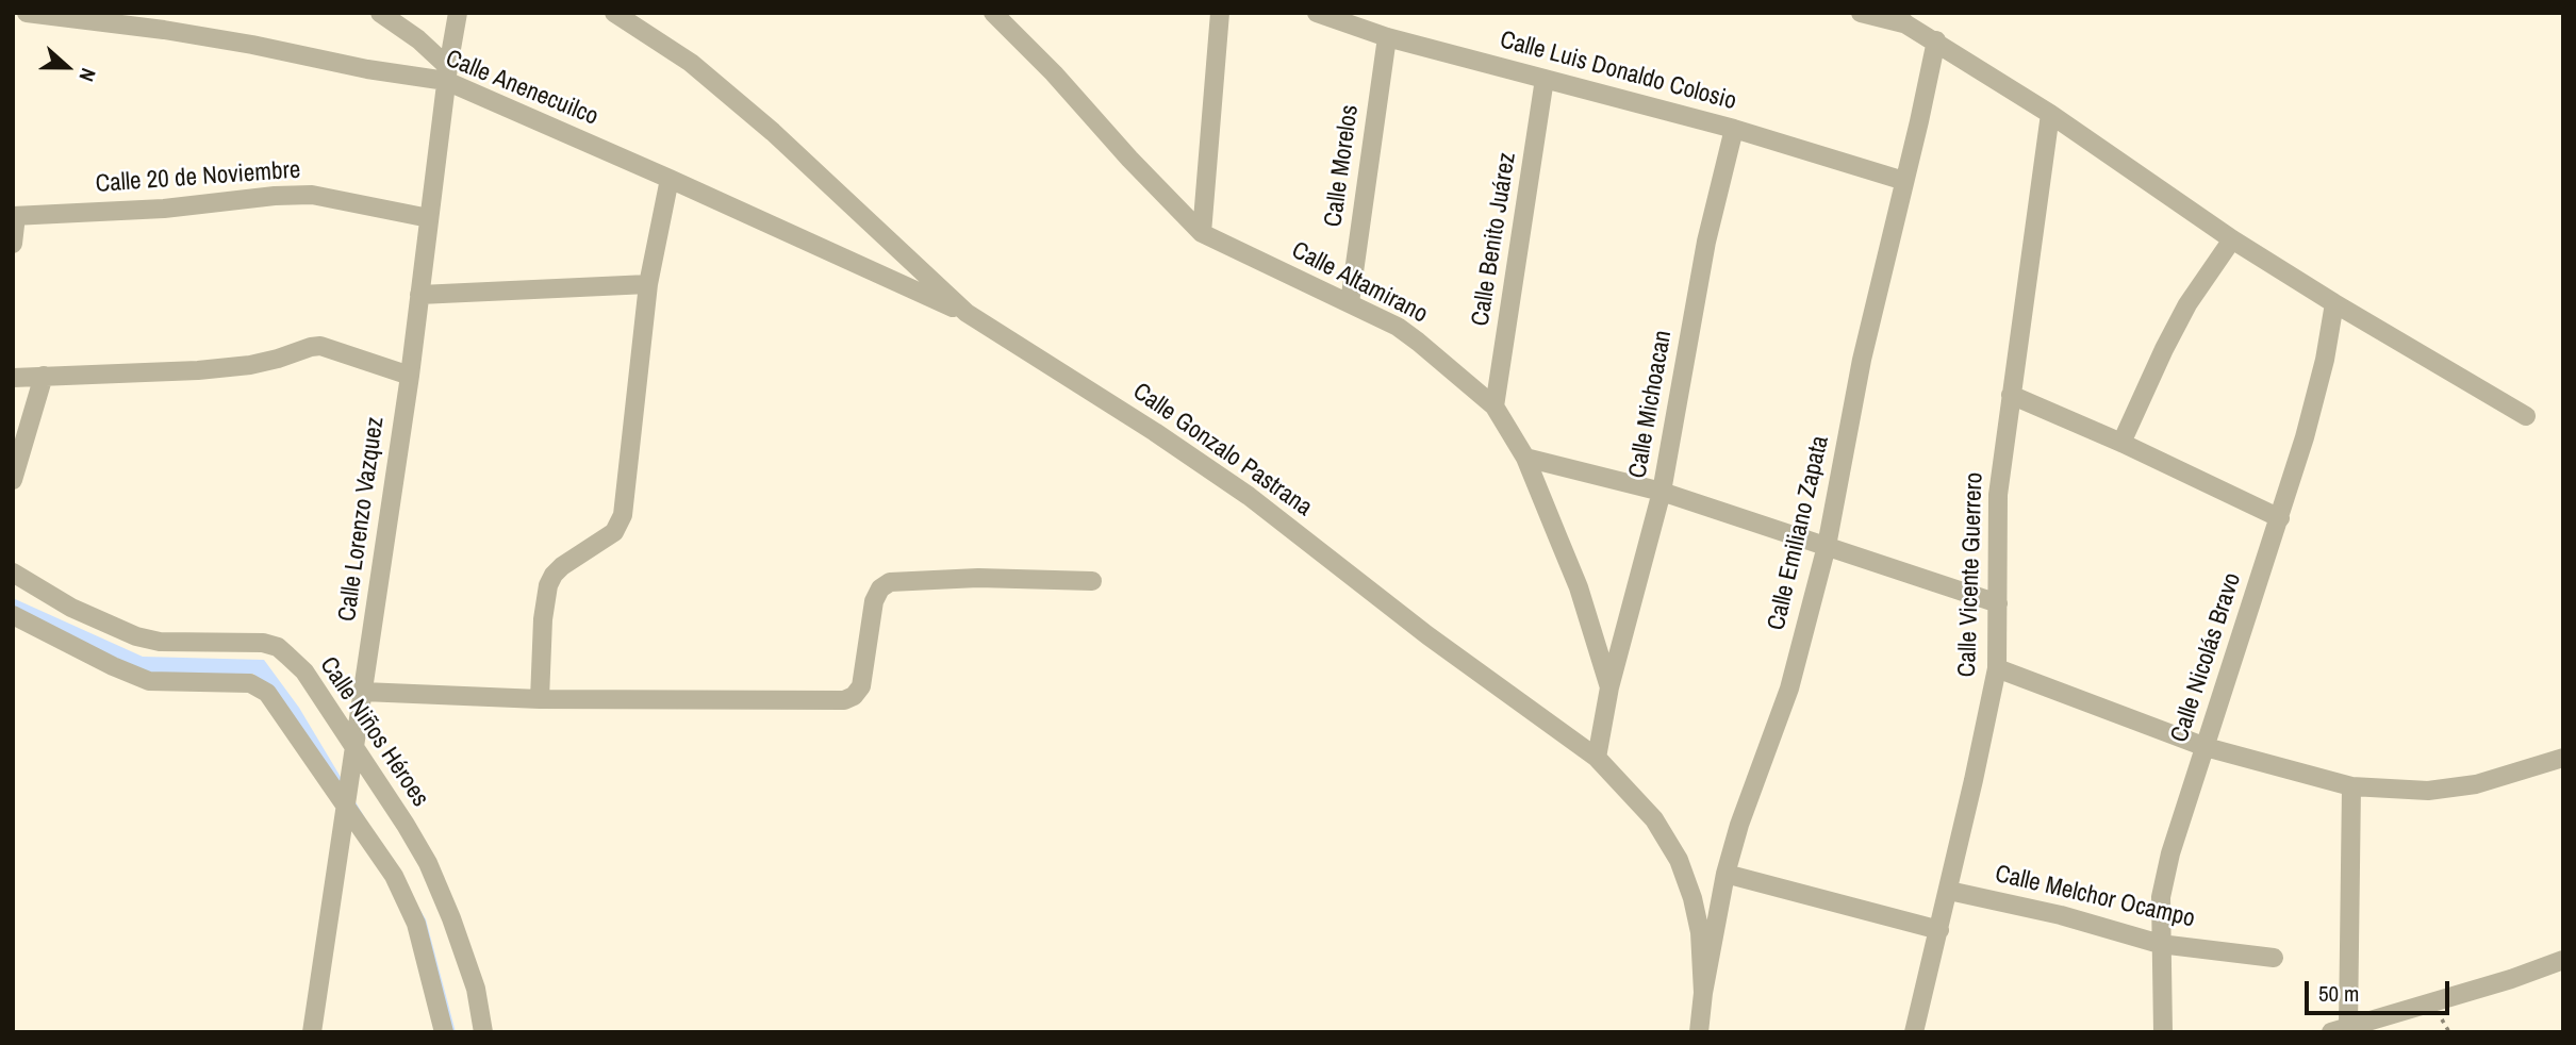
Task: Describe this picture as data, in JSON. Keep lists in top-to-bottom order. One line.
{"streets":{"street":["Calle Luis Donaldo Colosio","Calle Anenecuilco","Calle Morelos","Calle 20 de Noviembre","Calle Benito Juárez","Calle Altamirano","Calle Michoacan","Calle Gonzalo Pastrana","Calle Lorenzo Vazquez","Calle Emiliano Zapata","Calle Vicente Guerrero","Calle Nicolás Bravo","Calle Niños Héroes","Calle Melchor Ocampo"]},"crossings":[["Calle Luis Donaldo Colosio","Calle Morelos"],["Calle Luis Donaldo Colosio","Calle Benito Juárez"],["Calle Luis Donaldo Colosio","Calle Michoacan"],["Calle Luis Donaldo Colosio","Calle Emiliano Zapata"],["Calle Anenecuilco","Calle Gonzalo Pastrana"],["Calle Anenecuilco","Calle Lorenzo Vazquez"],["Calle Morelos","Calle Altamirano"],["Calle 20 de Noviembre","Calle Lorenzo Vazquez"],["Calle Benito Juárez","Calle Altamirano"],["Calle Altamirano","Calle Michoacan"],["Calle Altamirano","Calle Gonzalo Pastrana"],["Calle Gonzalo Pastrana","Calle Emiliano Zapata"],["Calle Lorenzo Vazquez","Calle Niños Héroes"],["Calle Vicente Guerrero","Calle Melchor Ocampo"],["Calle Nicolás Bravo","Calle Melchor Ocampo"]],"scale_bar":"50 m","north":"right"}
